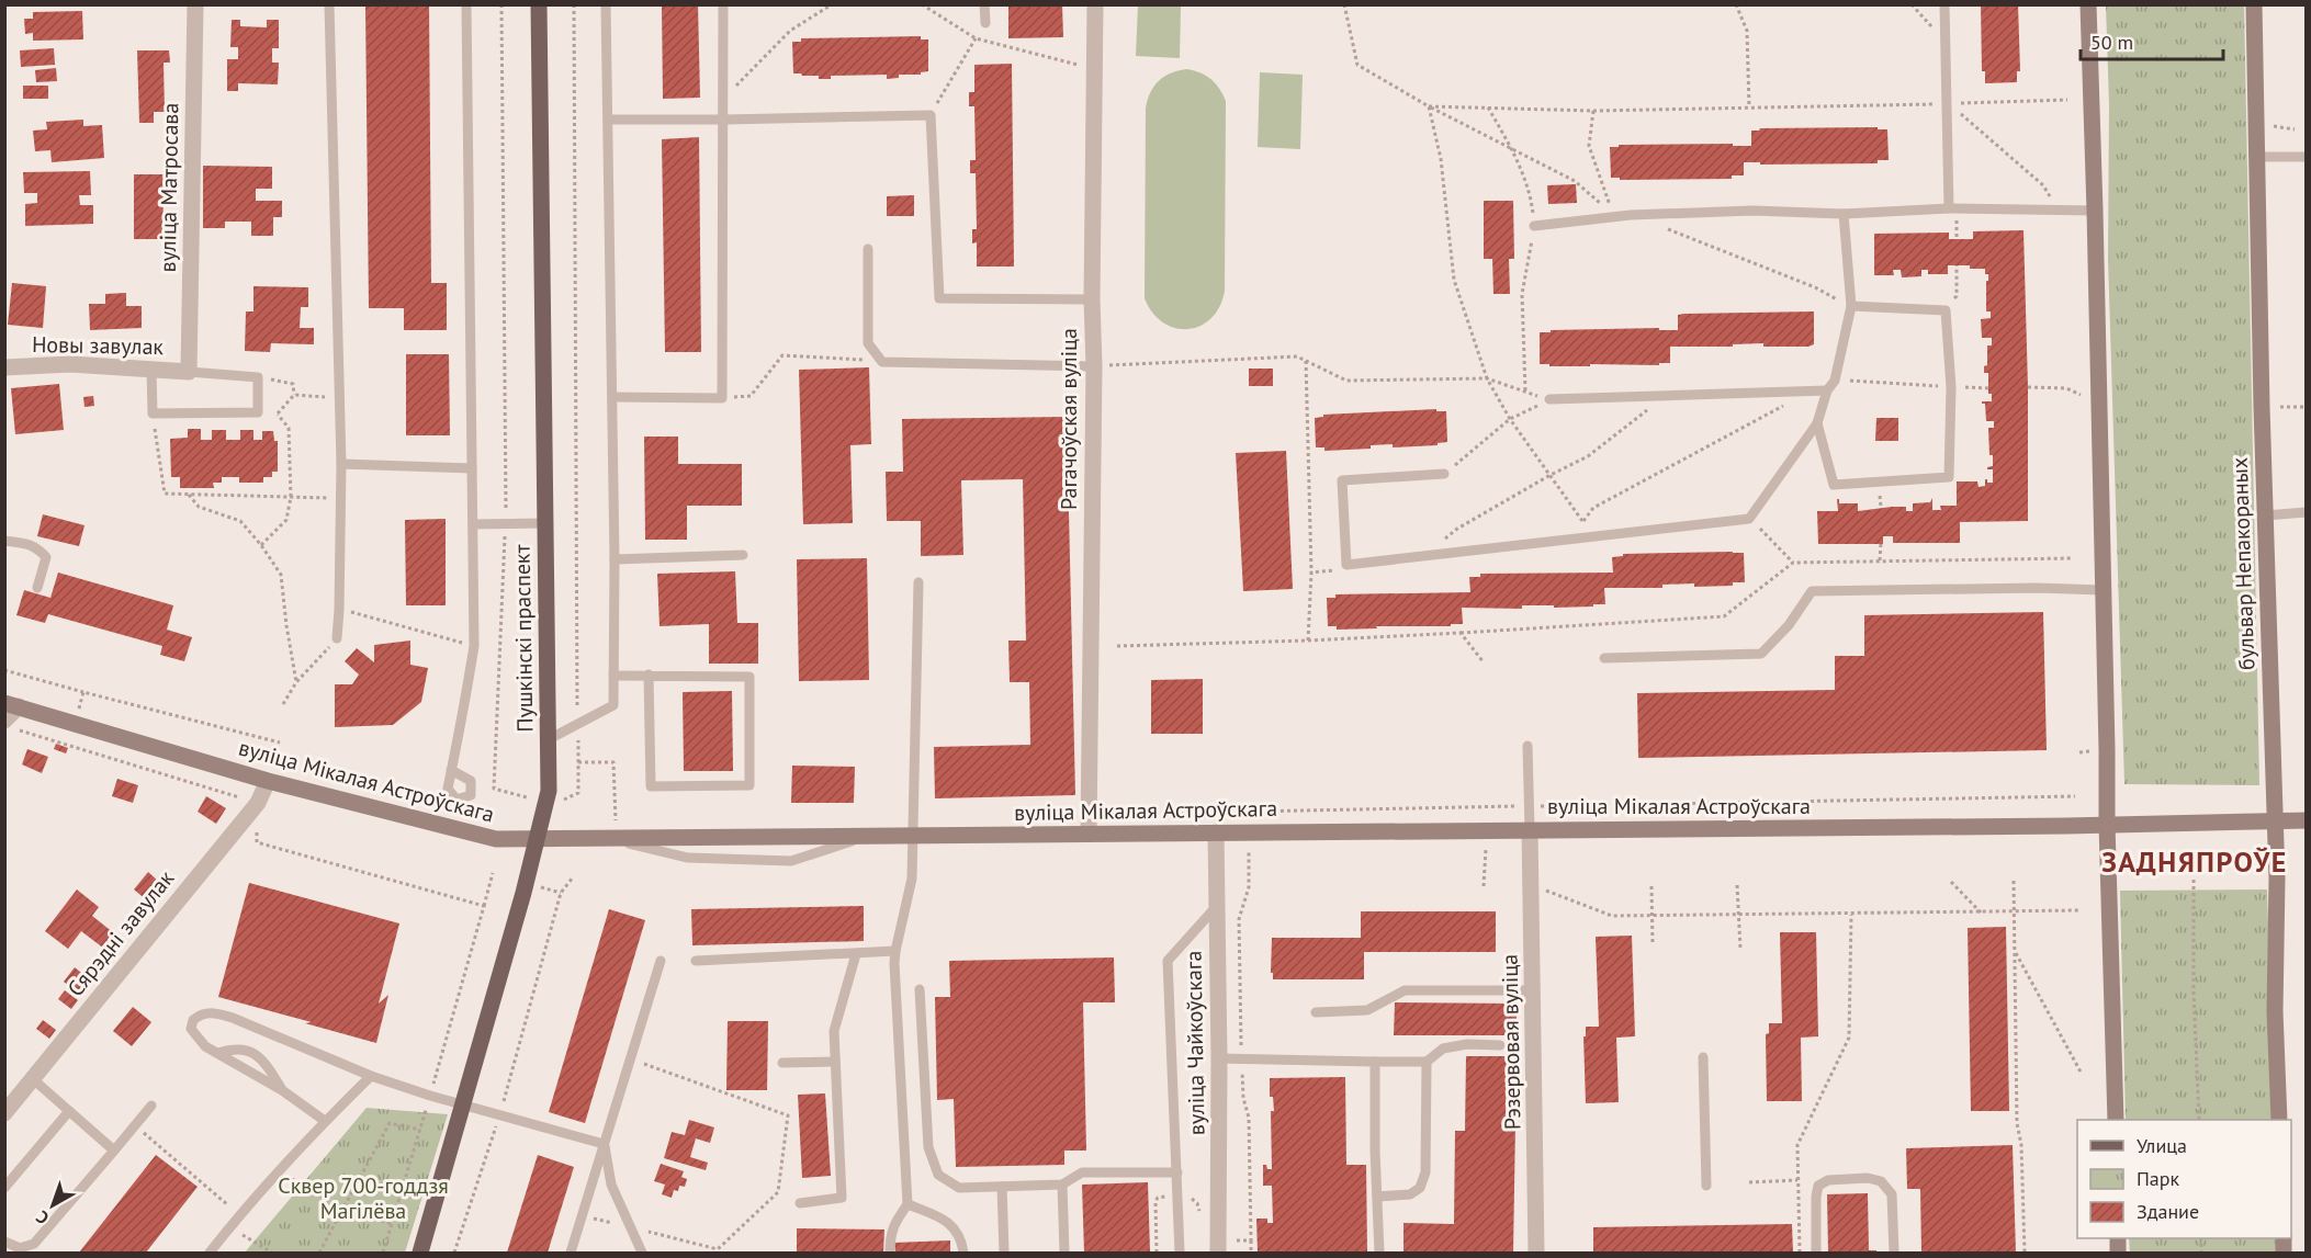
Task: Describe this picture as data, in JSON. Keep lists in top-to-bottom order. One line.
{"streets":{"main road":["бульвар Непакораных","Пушкінскі праспект","вуліца Мікалая Астроўскага"],"street":["вуліца Матросава","Новы завулак","Рагачоўская вуліца","Сярэдні завулак","Рэзервовая вуліца","вуліца Чайкоўскага"]},"crossings":[["вуліца Матросава","Новы завулак"],["Рагачоўская вуліца","вуліца Мікалая Астроўскага"],["бульвар Непакораных","вуліца Мікалая Астроўскага"],["Пушкінскі праспект","вуліца Мікалая Астроўскага"],["вуліца Мікалая Астроўскага","Сярэдні завулак"],["вуліца Мікалая Астроўскага","Рэзервовая вуліца"],["вуліца Мікалая Астроўскага","вуліца Чайкоўскага"]],"districts":["ЗАДНЯПРОЎЕ"],"parks":["Сквер 700-годдзя Магілёва"],"legend":["Улица","Парк","Здание"],"scale_bar":"50 m","north":"bottom left"}
